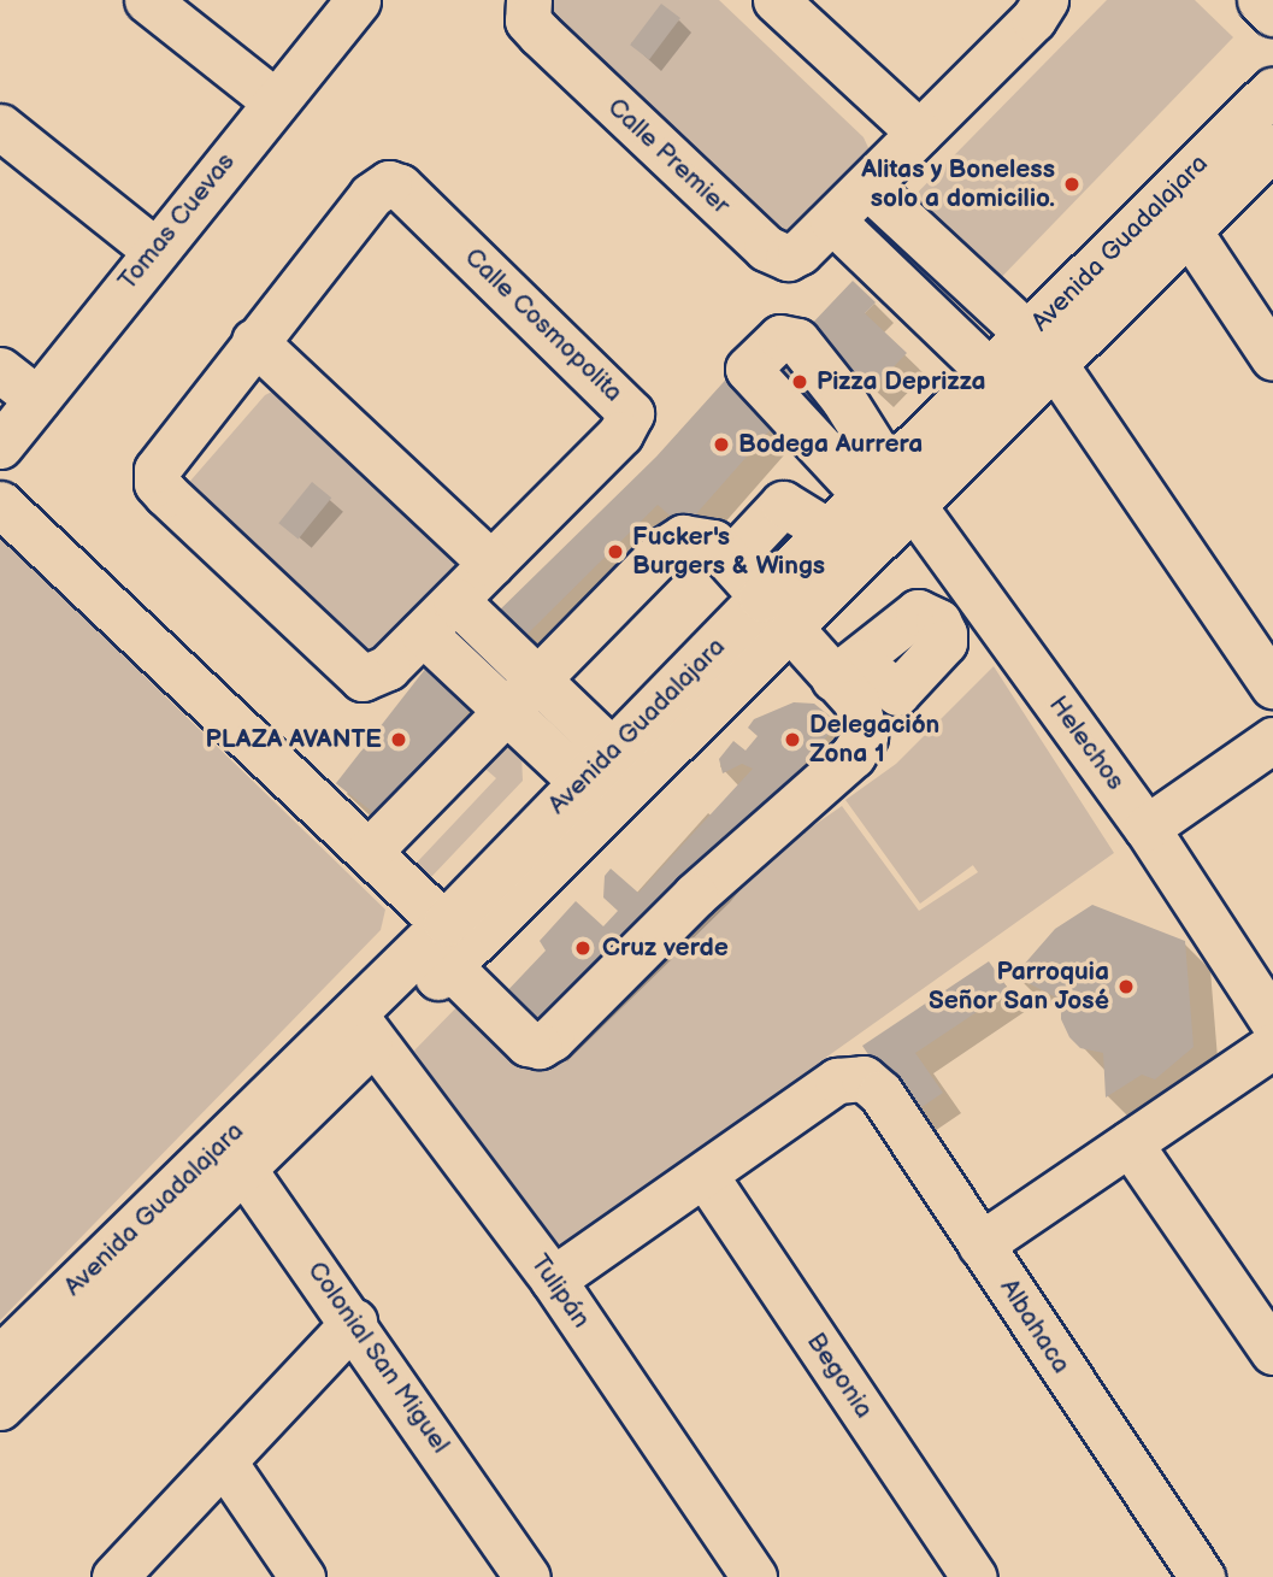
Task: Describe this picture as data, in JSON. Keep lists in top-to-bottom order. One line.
{"streets":{"main road":["Avenida Guadalajara"],"street":["Calle Premier","Tomas Cuevas","Calle Cosmopolita","Helechos","Tulipán","Albahaca","Colonial San Miguel","Begonia"]},"crossings":[["Avenida Guadalajara","Helechos"],["Avenida Guadalajara","Tulipán"],["Avenida Guadalajara","Colonial San Miguel"],["Albahaca","Begonia"]],"places":["Alitas y Boneless solo a domicilio.","Pizza Deprizza","Bodega Aurrera","Fucker's Burgers & Wings","PLAZA AVANTE","Delegación Zona 1","Cruz verde","Parroquia Señor San José"]}
